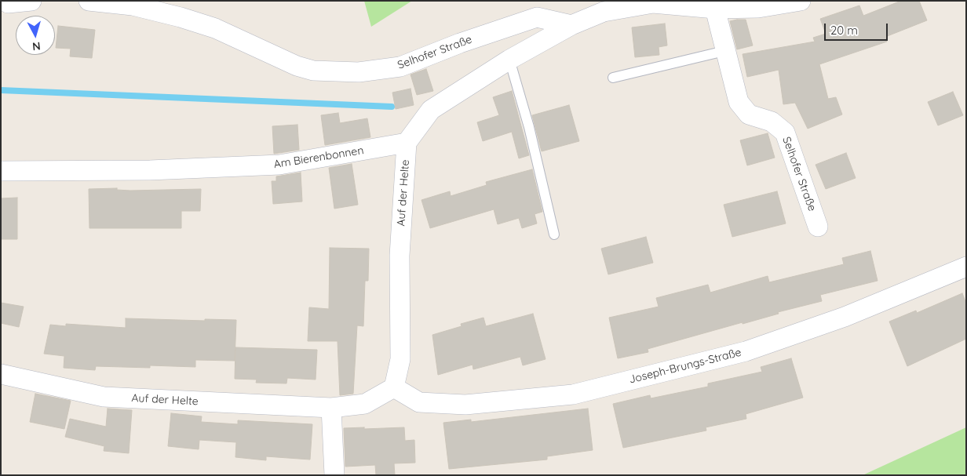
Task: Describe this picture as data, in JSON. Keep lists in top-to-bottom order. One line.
{"streets":{"street":["Selhofer Straße","Am Bierenbonnen","Auf der Helte","Joseph-Brungs-Straße"]},"crossings":[["Am Bierenbonnen","Auf der Helte"],["Auf der Helte","Joseph-Brungs-Straße"]],"scale_bar":"20 m","north":"bottom"}
